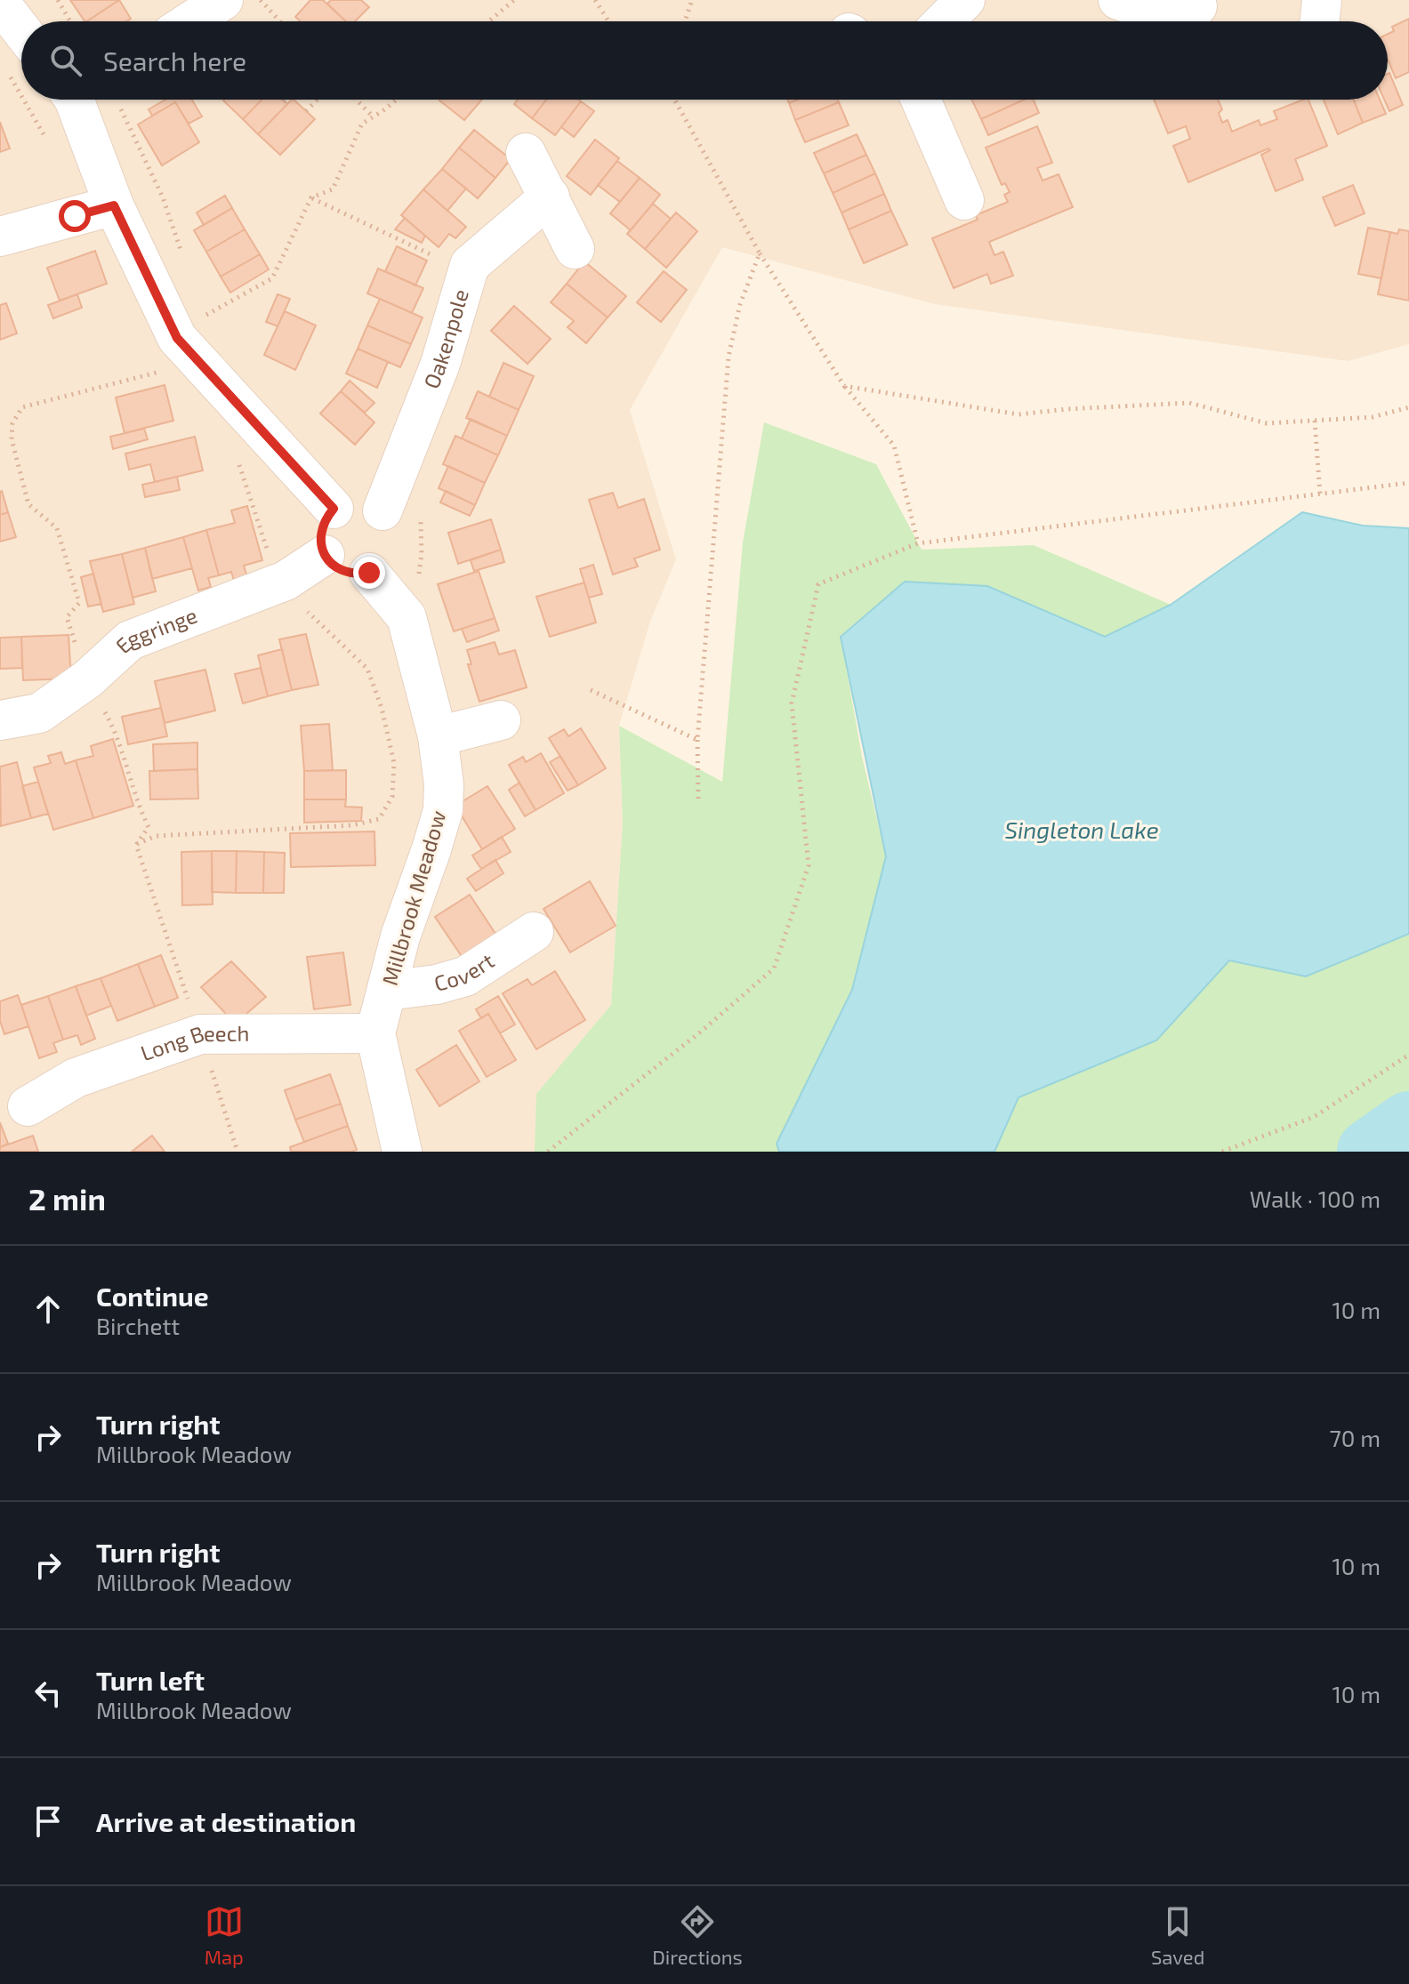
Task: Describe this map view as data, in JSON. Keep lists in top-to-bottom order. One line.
{"streets":{"street":["Oakenpole","Eggringe","Millbrook Meadow","Covert","Long Beech"]},"crossings":[["Oakenpole","Eggringe"],["Oakenpole","Millbrook Meadow"],["Eggringe","Millbrook Meadow"],["Millbrook Meadow","Covert"],["Millbrook Meadow","Long Beech"]],"water":["Singleton Lake"],"page":{"search":"Search here","heading":["2 min","Walk · 100 m"],"list":[["Continue","Birchett","10 m"],["Turn right","Millbrook Meadow","70 m"],["Turn right","Millbrook Meadow","10 m"],["Turn left","Millbrook Meadow","10 m"],"Arrive at destination"],"nav":["Map","Directions","Saved"]}}
